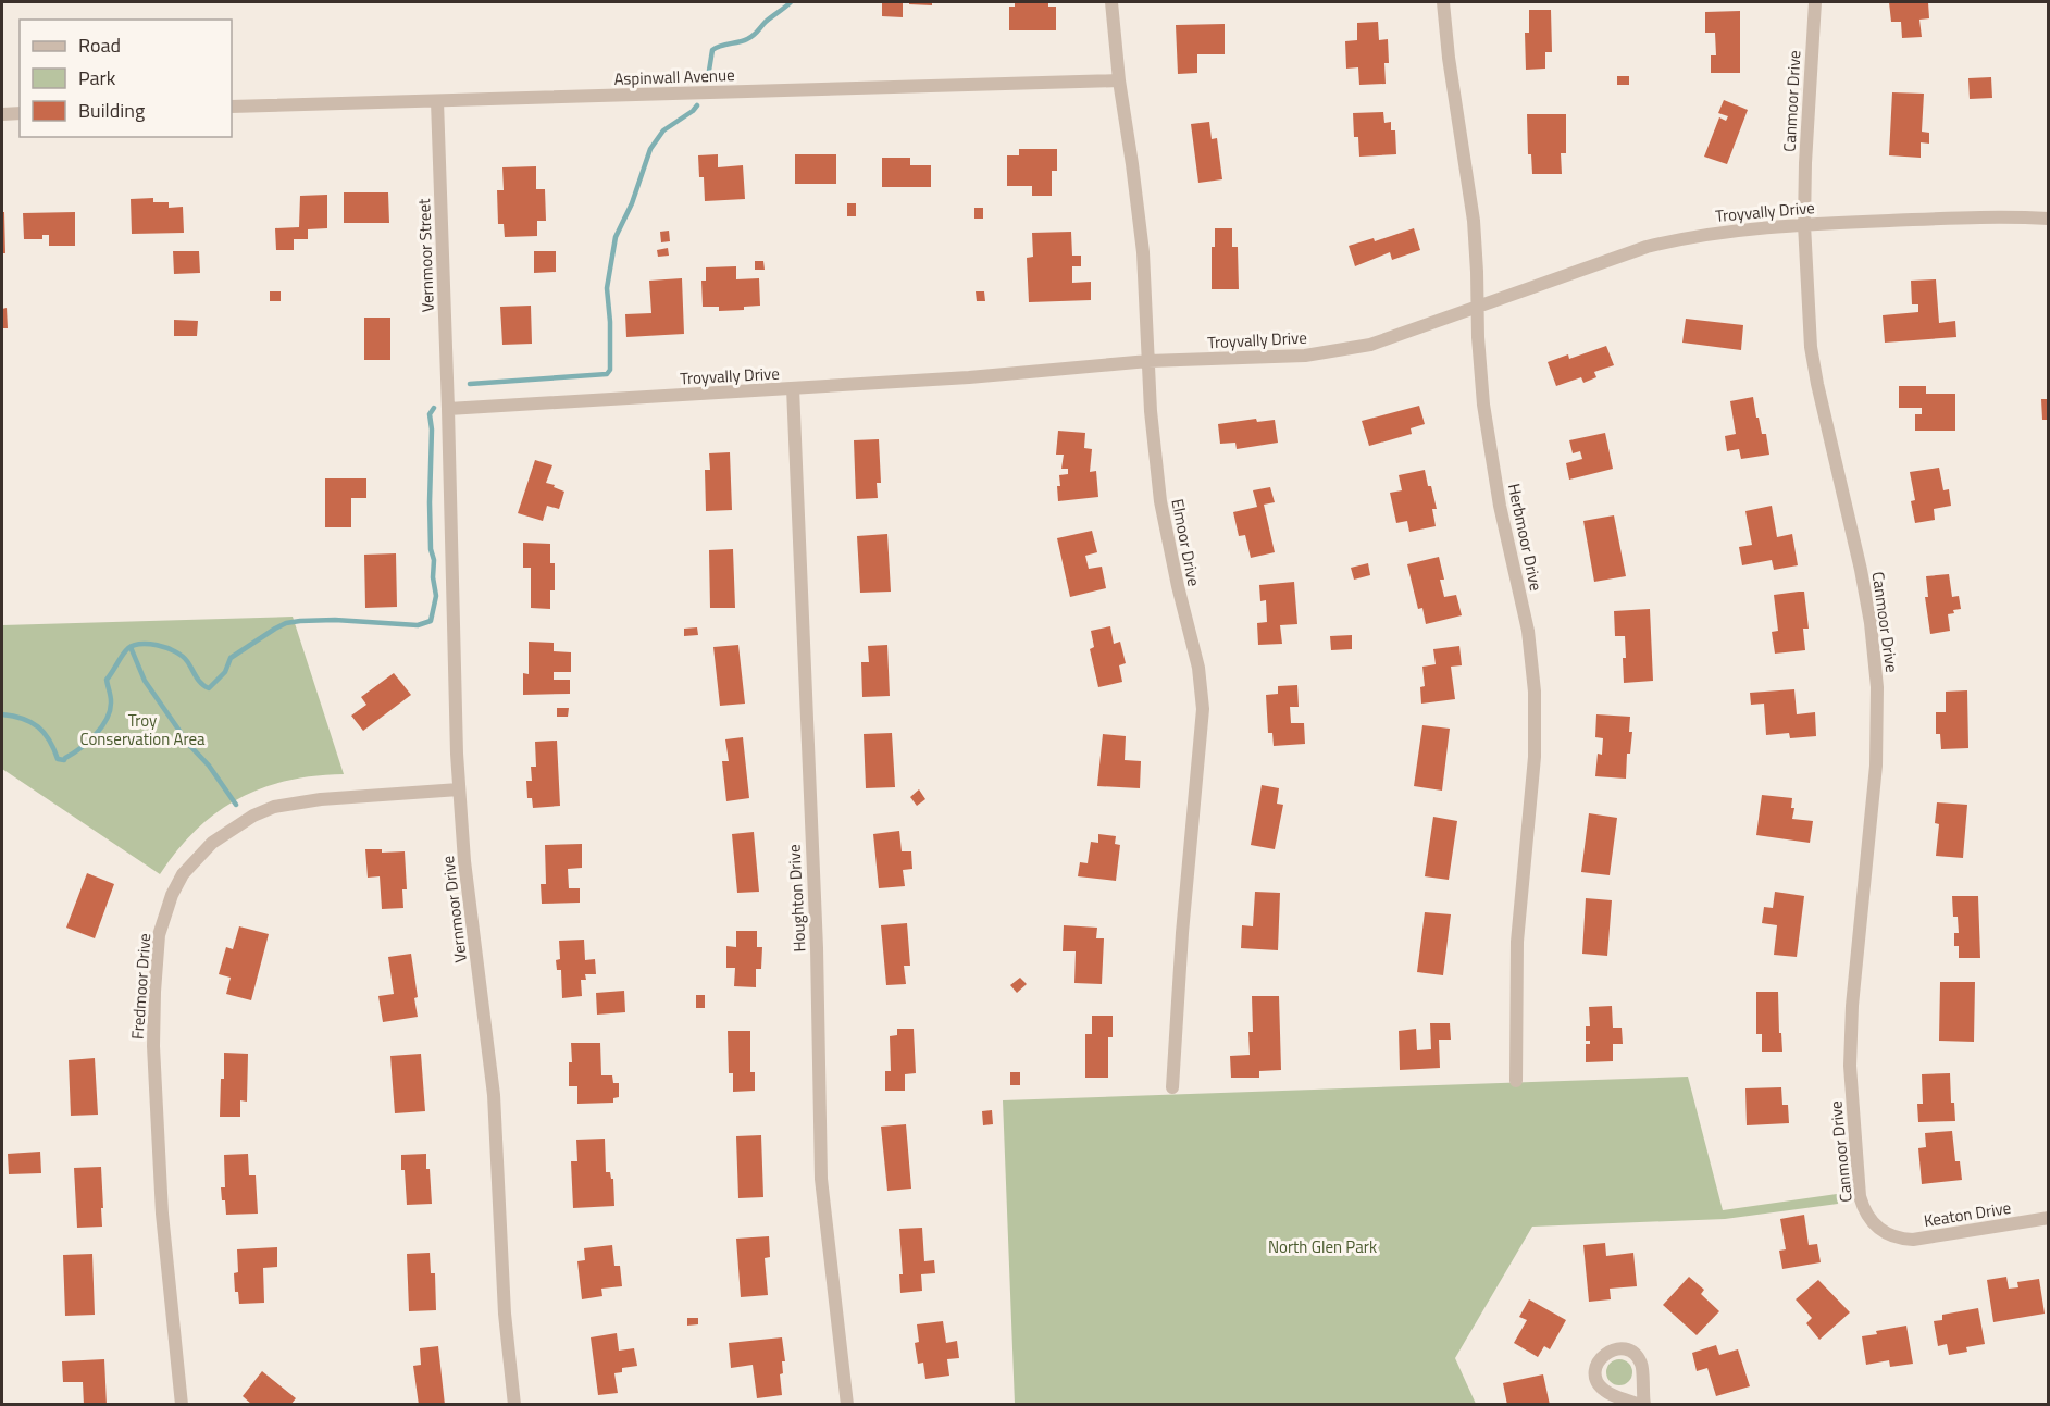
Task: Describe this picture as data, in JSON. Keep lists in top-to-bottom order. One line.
{"streets":{"street":["Aspinwall Avenue","Canmoor Drive","Troyvally Drive","Vernmoor Street","Herbmoor Drive","Elmoor Drive","Houghton Drive","Vernmoor Drive","Fredmoor Drive","Keaton Drive"]},"crossings":[["Aspinwall Avenue","Vernmoor Street"],["Aspinwall Avenue","Elmoor Drive"],["Canmoor Drive","Troyvally Drive"],["Canmoor Drive","Keaton Drive"],["Troyvally Drive","Vernmoor Street"],["Troyvally Drive","Herbmoor Drive"],["Troyvally Drive","Elmoor Drive"],["Troyvally Drive","Houghton Drive"],["Troyvally Drive","Vernmoor Drive"],["Vernmoor Street","Vernmoor Drive"],["Vernmoor Drive","Fredmoor Drive"]],"parks":["Troy Conservation Area","North Glen Park"],"legend":["Road","Park","Building"]}
